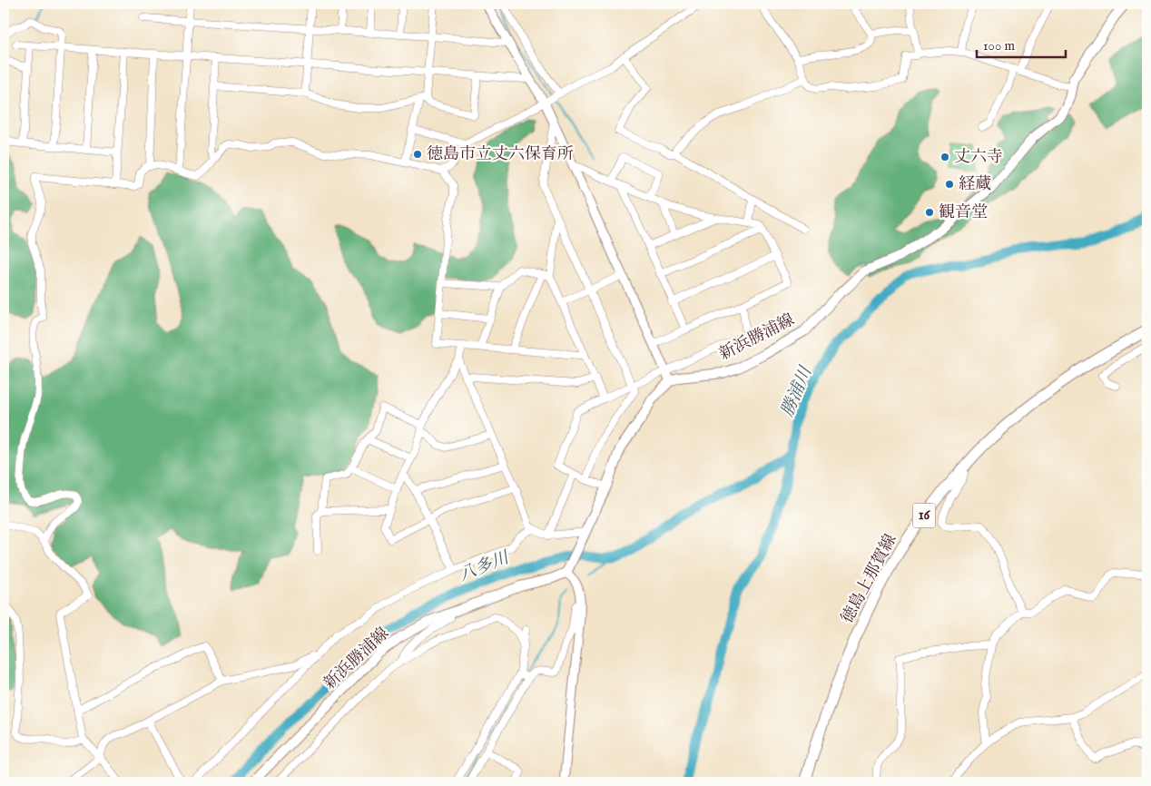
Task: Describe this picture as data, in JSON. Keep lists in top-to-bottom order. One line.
{"streets":{"main road":["新浜勝浦線","16","徳島上那賀線"]},"water":["勝浦川","八多川"],"places":["徳島市立丈六保育所","丈六寺","経蔵","観音堂"],"scale_bar":"100 m"}
